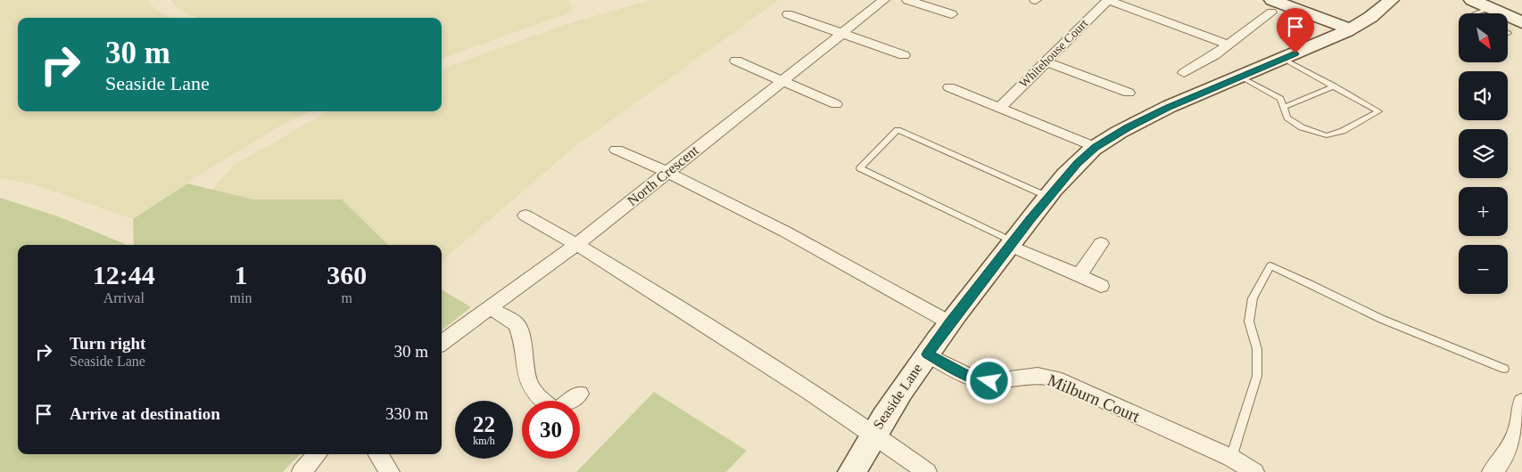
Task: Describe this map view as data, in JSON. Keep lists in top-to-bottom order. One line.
{"streets":{"main road":["Seaside Lane"],"street":["Whitehouse Court","North Crescent","Milburn Court"]},"crossings":[["Seaside Lane","Milburn Court"]],"north":"bottom right","page":{"map_buttons":["+","−"],"turn":["30 m","Seaside Lane"],"eta":["12:44","Arrival","1","min","360","m"],"list":[{"name":"Turn right","note":"Seaside Lane","value":"30 m"},{"name":"Arrive at destination","value":"330 m"}],"speed":"22 km/h","limit":"30"}}
